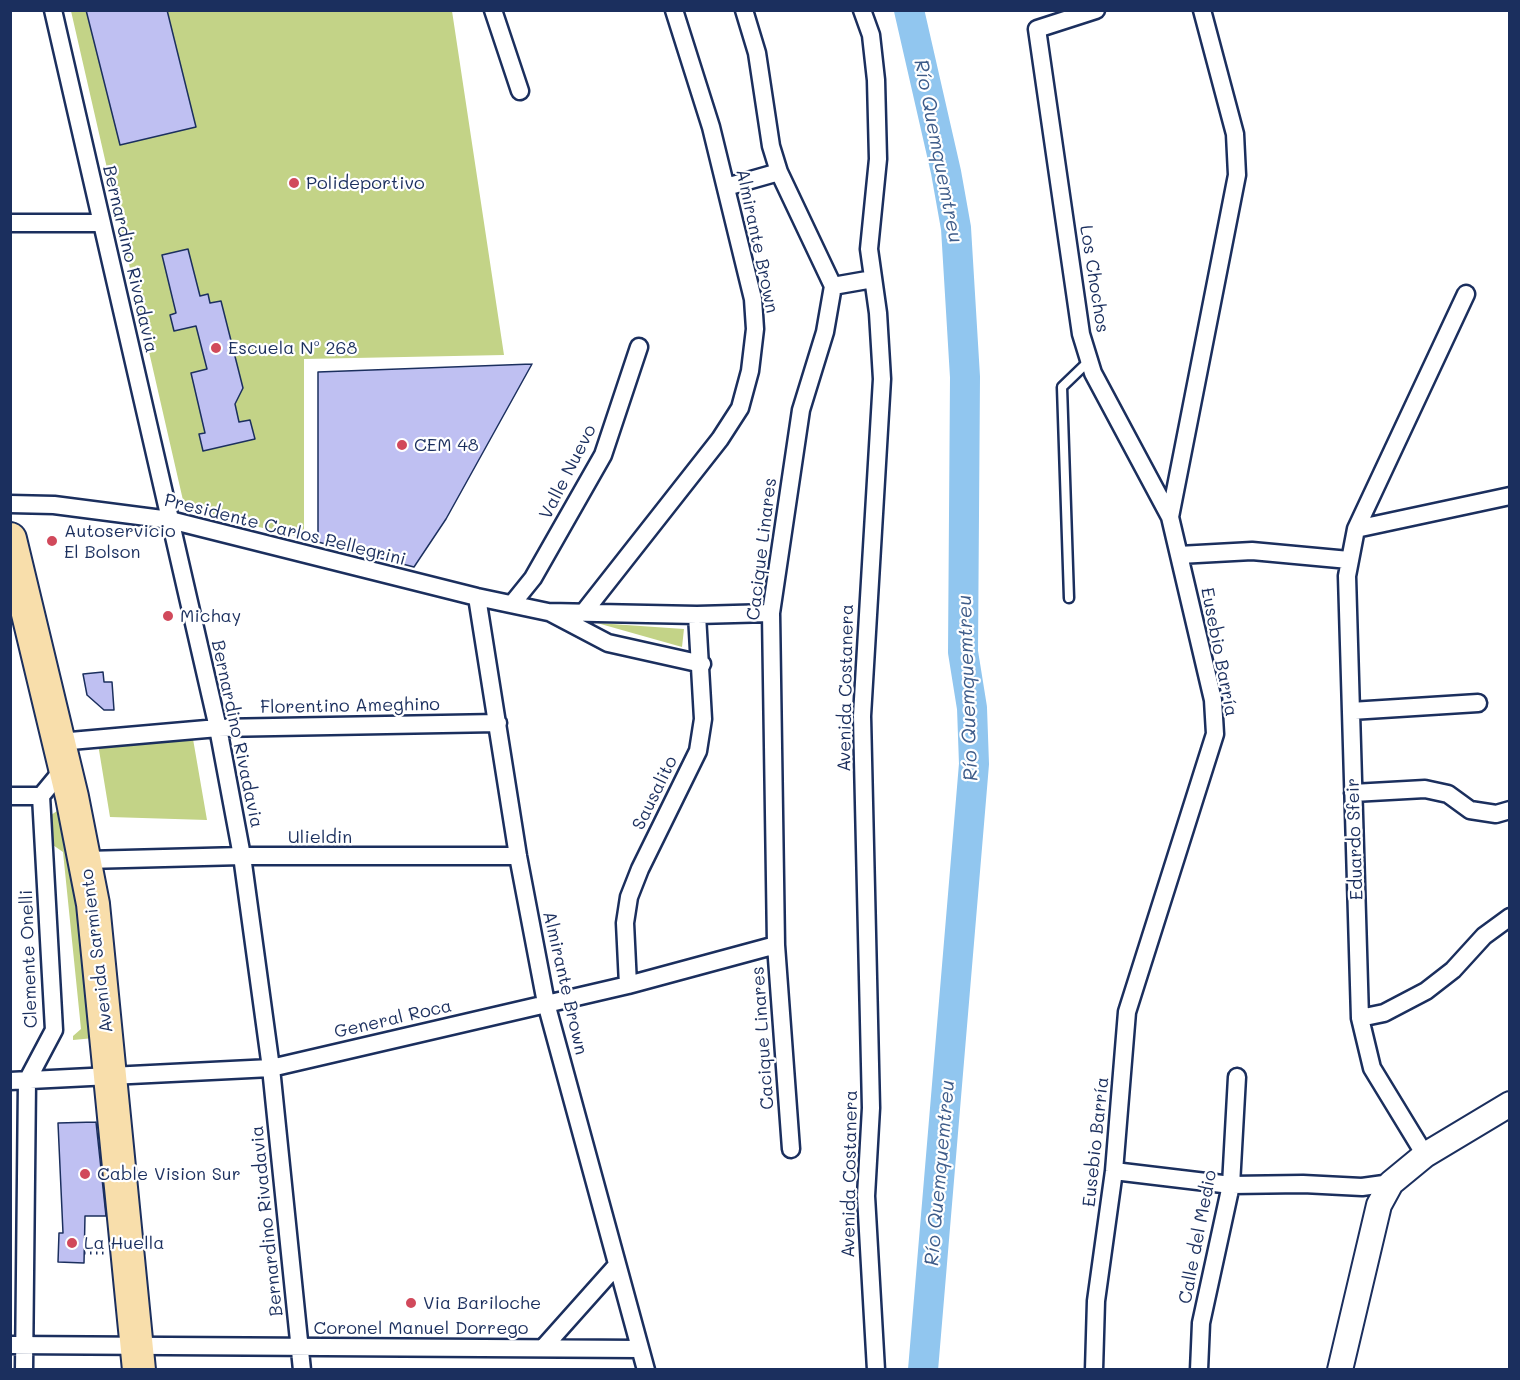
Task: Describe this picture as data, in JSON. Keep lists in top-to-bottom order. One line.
{"streets":{"highway":["Avenida Sarmiento"],"street":["Almirante Brown","Bernardino Rivadavia","Los Chochos","Valle Nuevo","Presidente Carlos Pellegrini","Cacique Linares","Eusebio Barría","Avenida Costanera","Florentino Ameghino","Sausalito","Ulieldin","Eduardo Sfeir","Clemente Onelli","General Roca","Calle del Medio","Coronel Manuel Dorrego"]},"crossings":[["Almirante Brown","Presidente Carlos Pellegrini"],["Almirante Brown","Florentino Ameghino"],["Almirante Brown","Ulieldin"],["Almirante Brown","General Roca"],["Almirante Brown","Coronel Manuel Dorrego"],["Bernardino Rivadavia","Presidente Carlos Pellegrini"],["Bernardino Rivadavia","Florentino Ameghino"],["Bernardino Rivadavia","Ulieldin"],["Bernardino Rivadavia","General Roca"],["Bernardino Rivadavia","Coronel Manuel Dorrego"],["Los Chochos","Eusebio Barría"],["Valle Nuevo","Presidente Carlos Pellegrini"],["Presidente Carlos Pellegrini","Cacique Linares"],["Presidente Carlos Pellegrini","Sausalito"],["Cacique Linares","General Roca"],["Florentino Ameghino","Avenida Sarmiento"],["Sausalito","General Roca"],["Ulieldin","Avenida Sarmiento"],["Avenida Sarmiento","General Roca"],["Avenida Sarmiento","Coronel Manuel Dorrego"],["Clemente Onelli","General Roca"],["Clemente Onelli","Coronel Manuel Dorrego"]],"water":["Río Quemquemtreu"],"places":["Polideportivo","Escuela Nº 268","CEM 48","Autoservicio El Bolson","Michay","Cable Vision Sur","La Huella","Via Bariloche"]}
